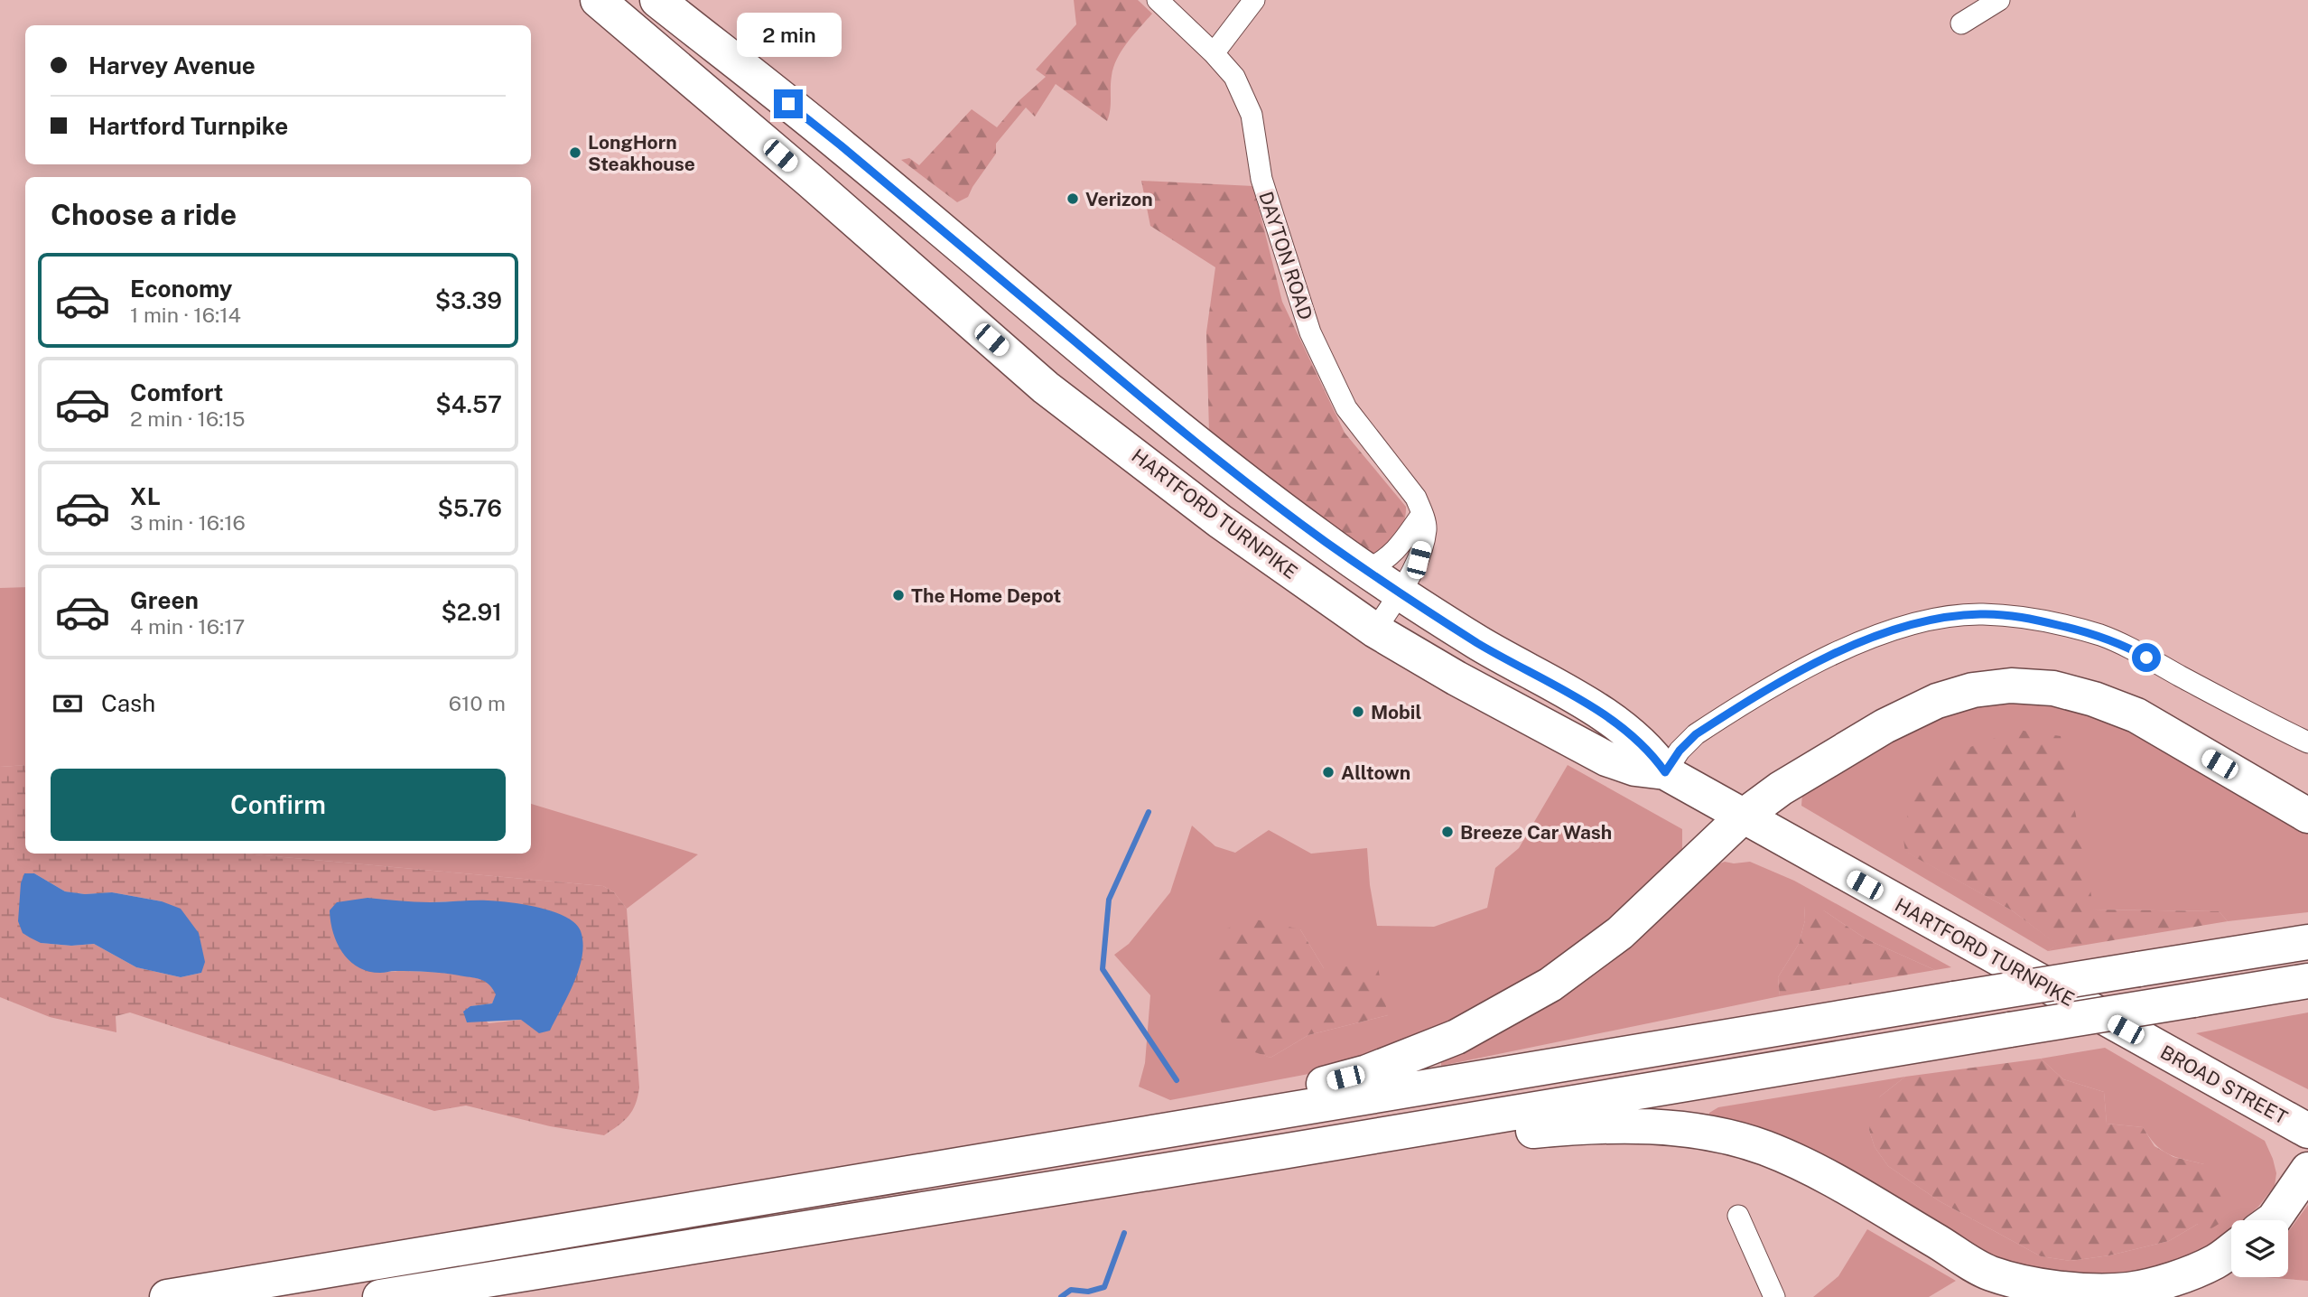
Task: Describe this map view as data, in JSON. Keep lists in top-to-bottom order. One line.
{"streets":{"highway":["HARTFORD TURNPIKE","BROAD STREET"],"street":["DAYTON ROAD"]},"crossings":[["DAYTON ROAD","HARTFORD TURNPIKE"],["HARTFORD TURNPIKE","BROAD STREET"]],"places":["LongHorn Steakhouse","Verizon","The Home Depot","Mobil","Alltown","Breeze Car Wash"],"page":{"bubble":"2 min","banner":["Harvey Avenue","Hartford Turnpike"],"heading":"Choose a ride","list":[{"name":"Economy","note":"1 min · 16:14","value":"$3.39"},{"name":"Comfort","note":"2 min · 16:15","value":"$4.57"},{"name":"XL","note":"3 min · 16:16","value":"$5.76"},{"name":"Green","note":"4 min · 16:17","value":"$2.91"}],"pay":["Cash","610 m"],"buttons":"Confirm"}}
